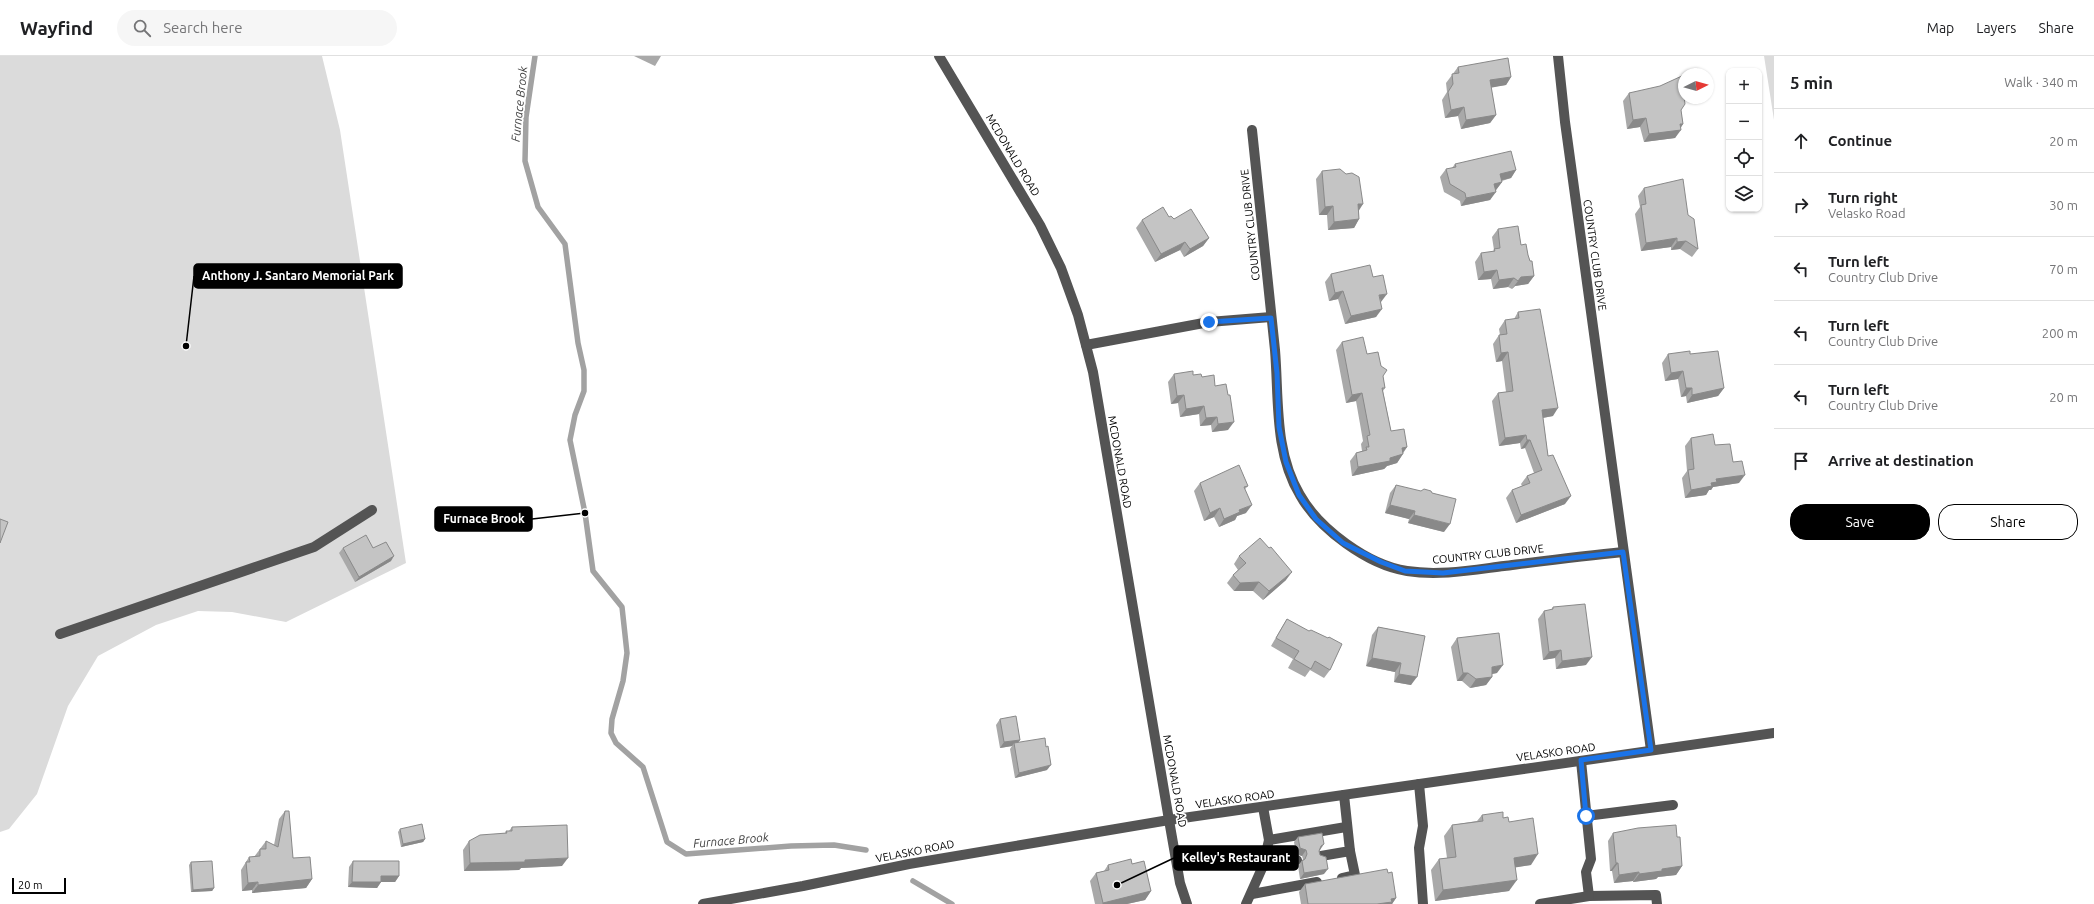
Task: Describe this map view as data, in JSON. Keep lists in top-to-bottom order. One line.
{"streets":{"street":["MCDONALD ROAD","COUNTRY CLUB DRIVE","VELASKO ROAD"]},"crossings":[["MCDONALD ROAD","VELASKO ROAD"],["COUNTRY CLUB DRIVE","VELASKO ROAD"]],"water":["Furnace Brook"],"places":["Anthony J. Santaro Memorial Park","Furnace Brook","Kelley's Restaurant"],"scale_bar":"20 m","north":"right","page":{"header":"Wayfind","search":"Search here","nav":["Map","Layers","Share"],"heading":["5 min","Walk · 340 m"],"map_buttons":["+","−"],"list":[["Continue","20 m"],["Turn right","Velasko Road","30 m"],["Turn left","Country Club Drive","70 m"],["Turn left","Country Club Drive","200 m"],["Turn left","Country Club Drive","20 m"],"Arrive at destination"],"buttons":["Save","Share"],"scale":"20 m"}}
